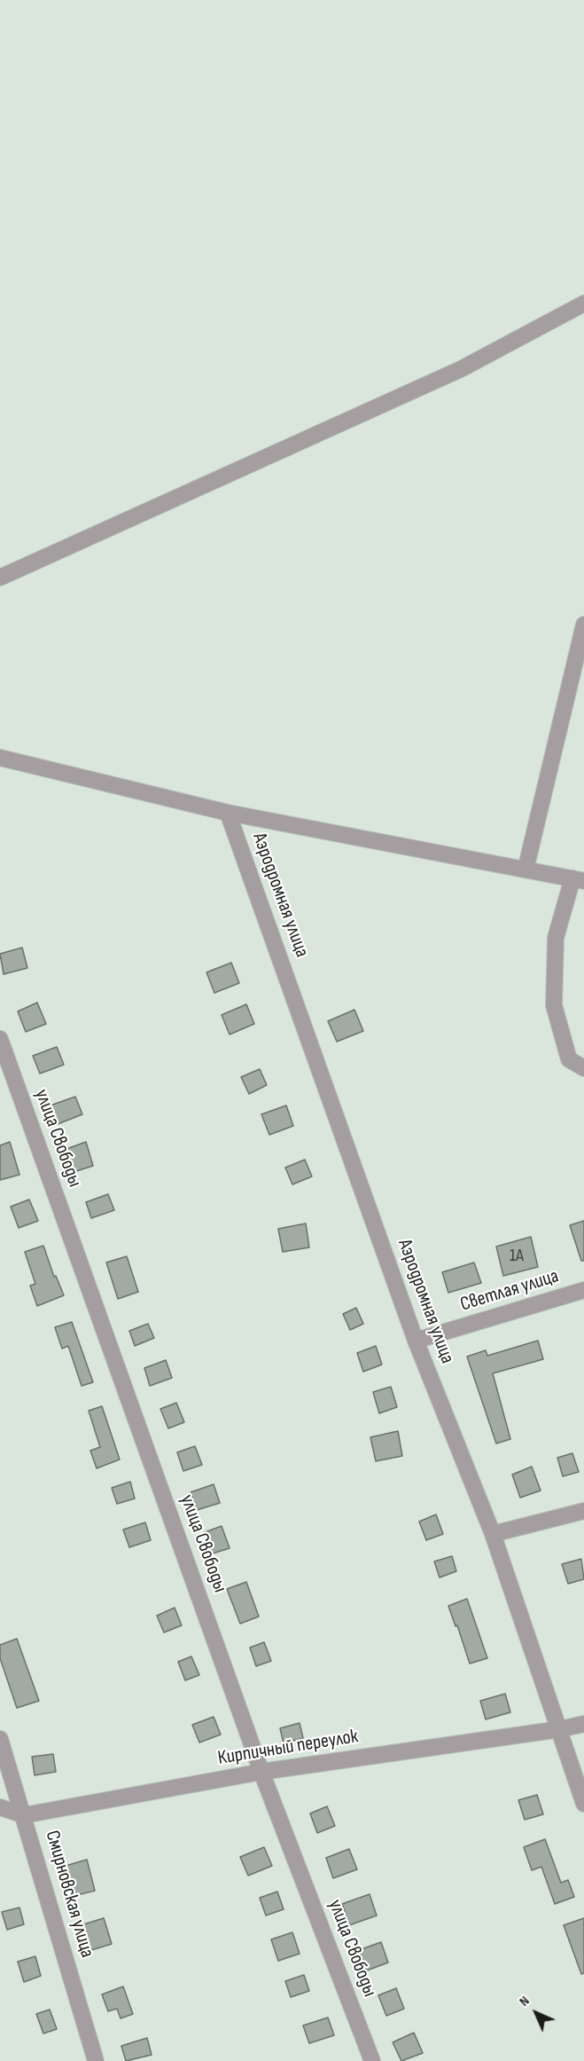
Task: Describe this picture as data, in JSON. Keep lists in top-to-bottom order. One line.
{"streets":{"street":["Аэродромная улица","улица Свободы","Светлая улица","Кирпичный переулок","Смирновская улица"]},"crossings":[["Аэродромная улица","Светлая улица"],["Аэродромная улица","Кирпичный переулок"],["улица Свободы","Кирпичный переулок"],["Кирпичный переулок","Смирновская улица"]],"house_numbers":["1А"],"north":"top left"}
